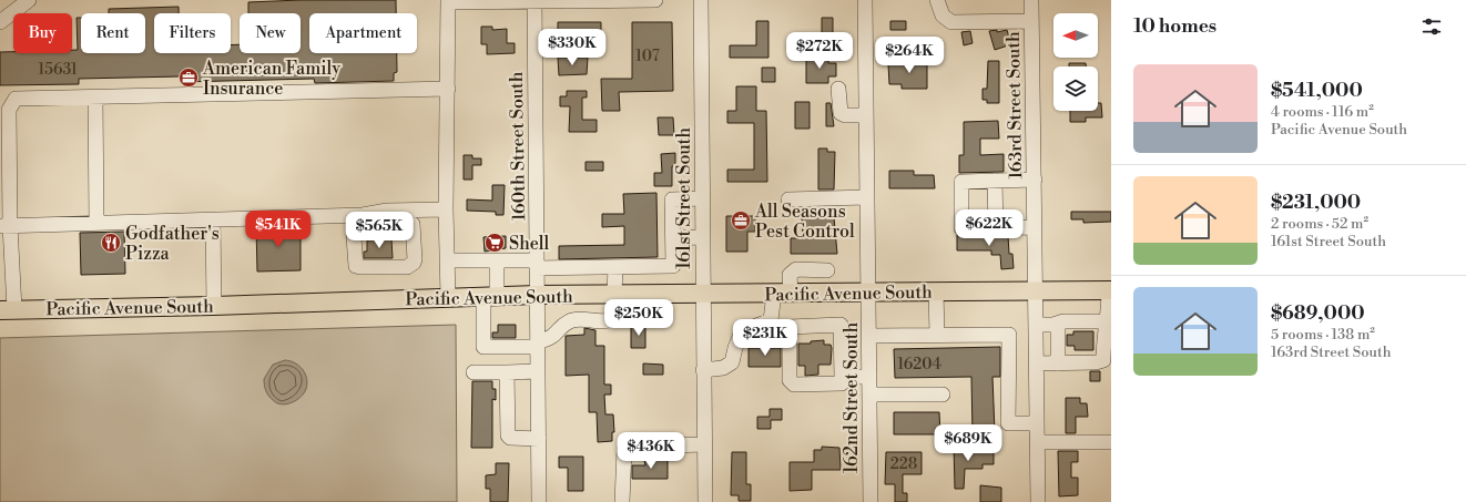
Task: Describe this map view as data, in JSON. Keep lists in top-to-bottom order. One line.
{"streets":{"main road":["Pacific Avenue South"],"street":["163rd Street South","160th Street South","161st Street South","162nd Street South"]},"crossings":[["163rd Street South","Pacific Avenue South"],["160th Street South","Pacific Avenue South"],["161st Street South","Pacific Avenue South"],["Pacific Avenue South","162nd Street South"]],"places":{"office":["American Family Insurance","All Seasons Pest Control"],"restaurant":["Godfather's Pizza"],"supermarket":["Shell"]},"house_numbers":["107","15631","16204","228"],"north":"left","page":{"heading":"10 homes","chip":["Buy","Rent","Filters","New","Apartment"],"price":["$330K","$272K","$264K","$622K","$541K","$565K","$250K","$231K","$689K","$436K"],"list":[{"name":"$541,000","note":"4 rooms · 116 m² · Pacific Avenue South"},{"name":"$231,000","note":"2 rooms · 52 m² · 161st Street South"},{"name":"$689,000","note":"5 rooms · 138 m² · 163rd Street South"}]}}
